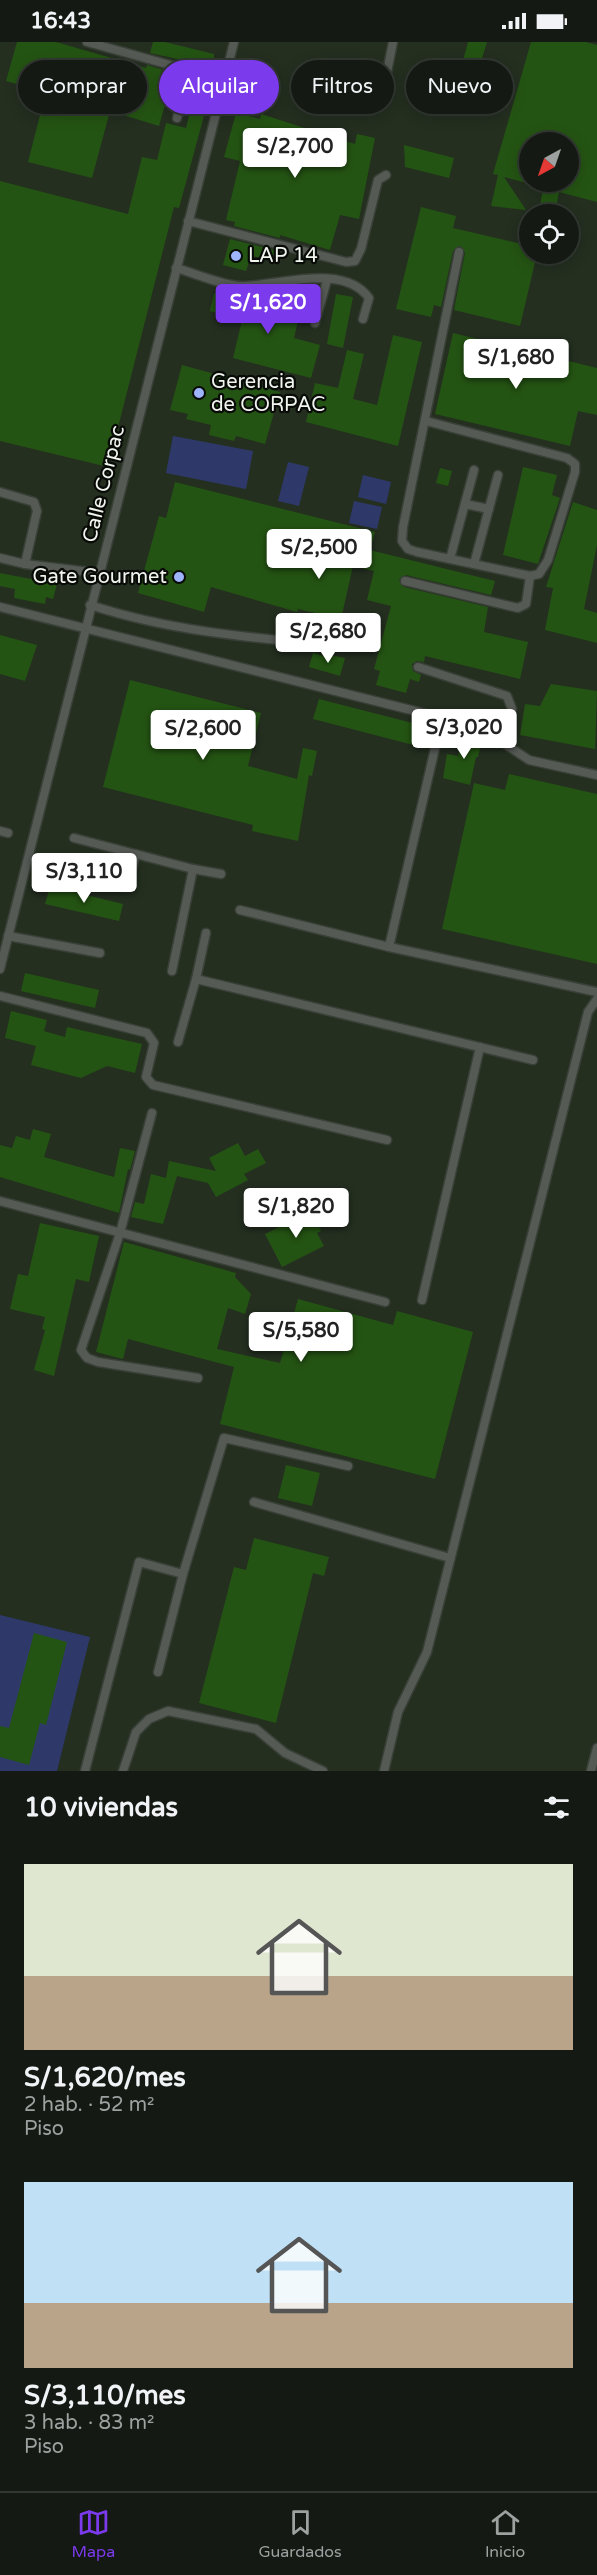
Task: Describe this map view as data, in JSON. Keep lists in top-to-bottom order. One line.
{"streets":{"lane":["Calle Corpac"]},"places":["LAP 14","Gerencia de CORPAC","Gate Gourmet"],"north":"bottom left","page":{"status":"16:43","chip":["Comprar","Alquilar","Filtros","Nuevo"],"price":["S/2,700","S/1,620","S/1,680","S/2,500","S/2,680","S/3,020","S/2,600","S/3,110","S/1,820","S/5,580"],"heading":"10 viviendas","list":[{"name":"S/1,620/mes","note":"2 hab. · 52 m² · Piso"},{"name":"S/3,110/mes","note":"3 hab. · 83 m² · Piso"}],"tabs":["Mapa","Guardados","Inicio"]}}
